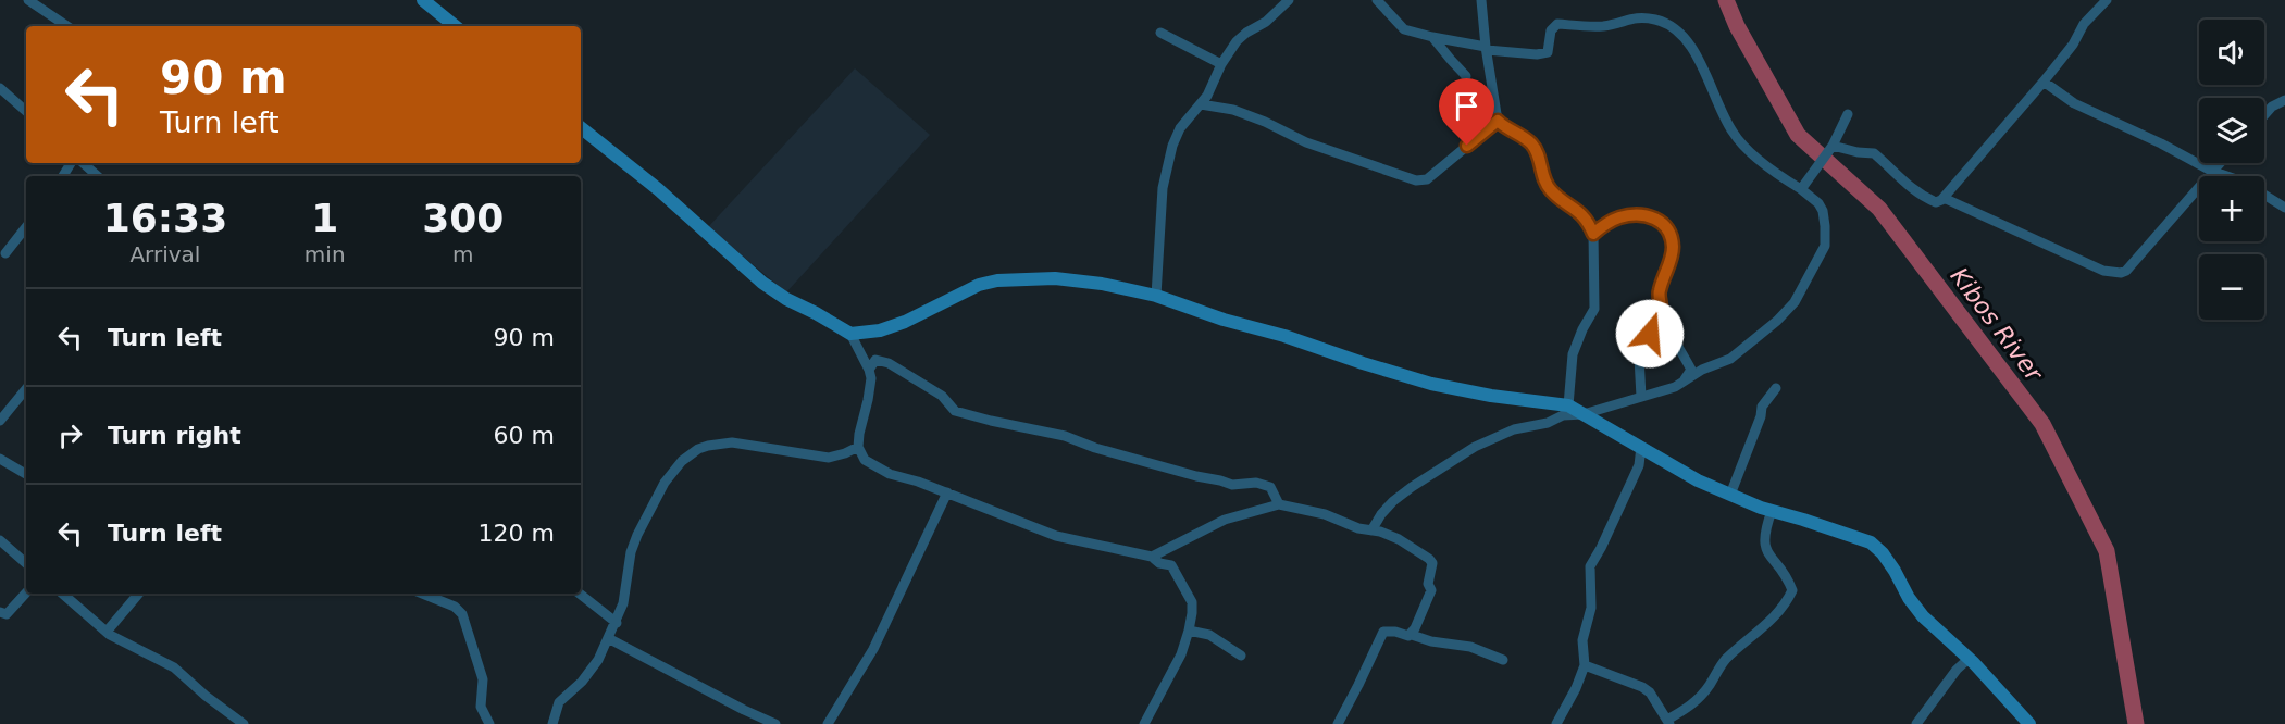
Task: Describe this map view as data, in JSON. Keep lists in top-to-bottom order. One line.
{"water":["Kibos River"],"page":{"map_buttons":["+","−"],"turn":["90 m","Turn left"],"eta":["16:33","Arrival","1","min","300","m"],"list":[{"name":"Turn left","value":"90 m"},{"name":"Turn right","value":"60 m"},{"name":"Turn left","value":"120 m"}]}}
